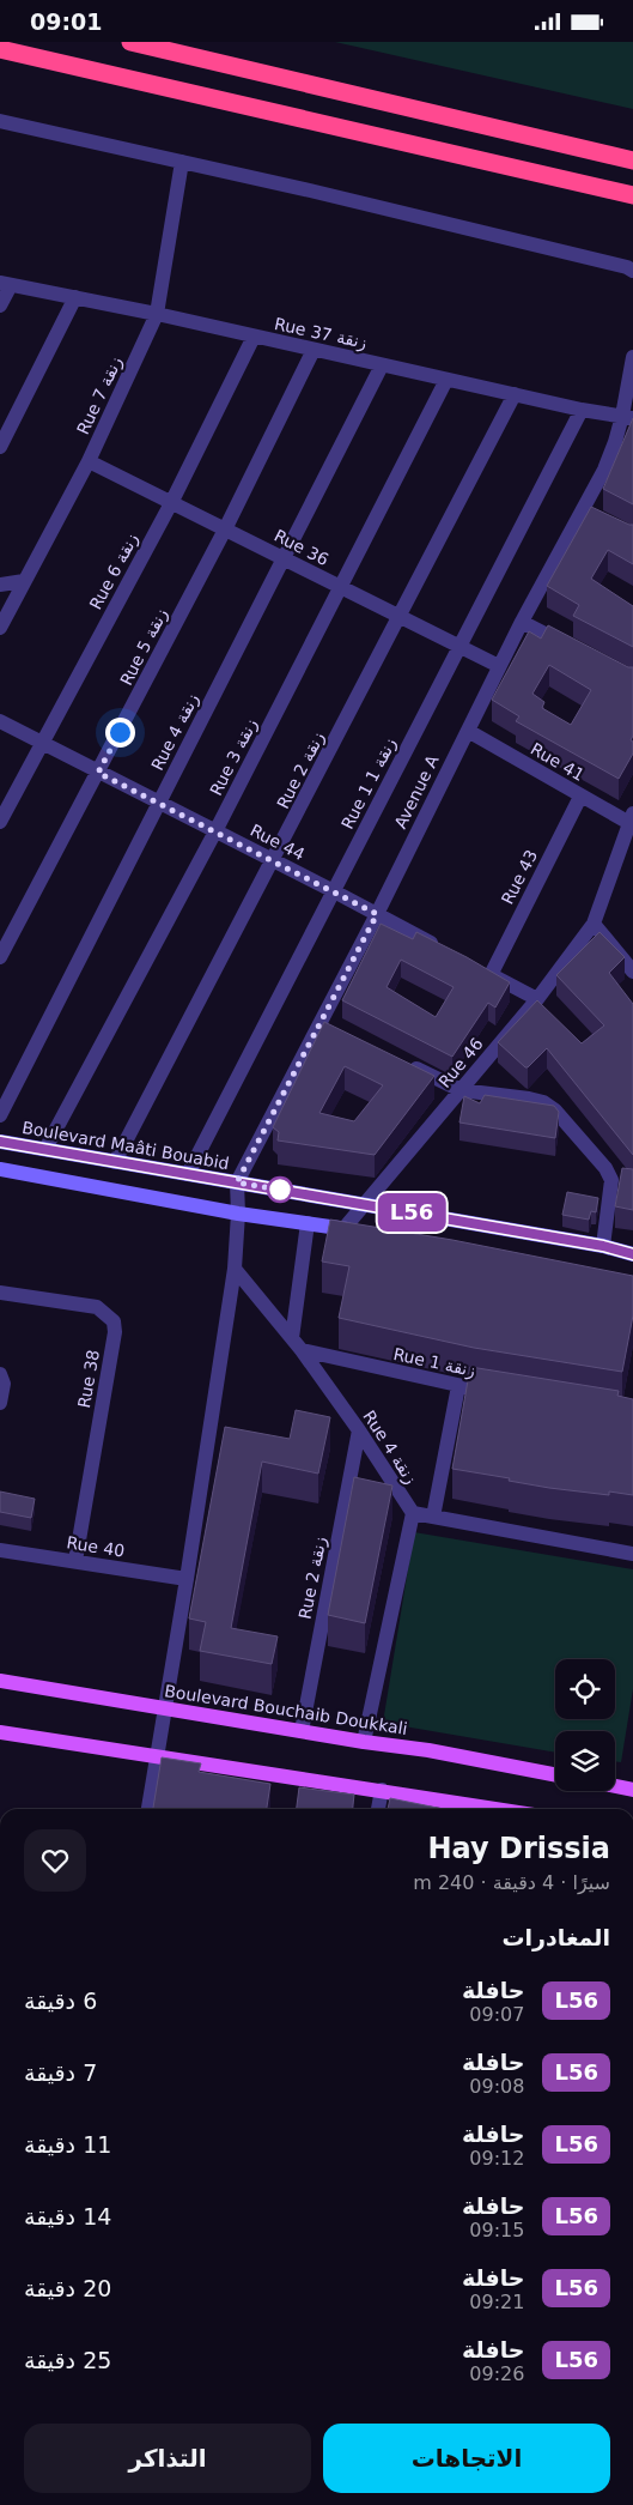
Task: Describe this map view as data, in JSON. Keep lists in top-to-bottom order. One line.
{"streets":{"main road":["Boulevard Bouchaib Doukkali"],"street":["Rue 37 زنقة","Rue 7 زنقة","Rue 36","Rue 6 زنقة","Rue 5 زنقة","Rue 4 زنقة","Rue 3 زنقة","Rue 41","Rue 2 زنقة","Rue 1 زنقة 1","Avenue A","Rue 44","Rue 43","Rue 46","Boulevard Maâti Bouabid","Rue 1 زنقة","Rue 38","Rue 40"]},"crossings":[["Rue 37 زنقة","Rue 7 زنقة"],["Rue 37 زنقة","Rue 6 زنقة"],["Rue 37 زنقة","Rue 5 زنقة"],["Rue 37 زنقة","Rue 4 زنقة"],["Rue 37 زنقة","Rue 3 زنقة"],["Rue 37 زنقة","Rue 2 زنقة"],["Rue 37 زنقة","Rue 1 زنقة 1"],["Rue 37 زنقة","Avenue A"],["Rue 7 زنقة","Rue 36"],["Rue 36","Rue 6 زنقة"],["Rue 36","Rue 5 زنقة"],["Rue 36","Rue 4 زنقة"],["Rue 36","Rue 3 زنقة"],["Rue 36","Rue 2 زنقة"],["Rue 36","Rue 1 زنقة 1"],["Rue 36","Avenue A"],["Rue 6 زنقة","Rue 44"],["Rue 5 زنقة","Rue 44"],["Rue 4 زنقة","Rue 2 زنقة"],["Rue 4 زنقة","Rue 44"],["Rue 4 زنقة","Rue 1 زنقة"],["Rue 3 زنقة","Rue 44"],["Rue 3 زنقة","Boulevard Maâti Bouabid"],["Rue 41","Avenue A"],["Rue 41","Rue 43"],["Rue 41","Rue 46"],["Rue 2 زنقة","Rue 44"],["Rue 2 زنقة","Boulevard Maâti Bouabid"],["Rue 2 زنقة","Boulevard Bouchaib Doukkali"],["Rue 1 زنقة 1","Rue 44"],["Rue 1 زنقة 1","Boulevard Maâti Bouabid"],["Avenue A","Rue 44"],["Avenue A","Boulevard Maâti Bouabid"],["Rue 43","Rue 46"],["Rue 46","Boulevard Maâti Bouabid"],["Rue 38","Rue 40"]],"lines":["bus line L56"],"page":{"status":"09:01","on_map":"L56","heading":[["Hay Drissia","سيرًا · 4 دقيقة · 240 m"],"المغادرات"],"list":[{"mark":"L56","name":"حافلة","note":"09:07","value":"6 دقيقة"},{"mark":"L56","name":"حافلة","note":"09:08","value":"7 دقيقة"},{"mark":"L56","name":"حافلة","note":"09:12","value":"11 دقيقة"},{"mark":"L56","name":"حافلة","note":"09:15","value":"14 دقيقة"},{"mark":"L56","name":"حافلة","note":"09:21","value":"20 دقيقة"},{"mark":"L56","name":"حافلة","note":"09:26","value":"25 دقيقة"}],"buttons":["الاتجاهات","التذاكر"]}}
